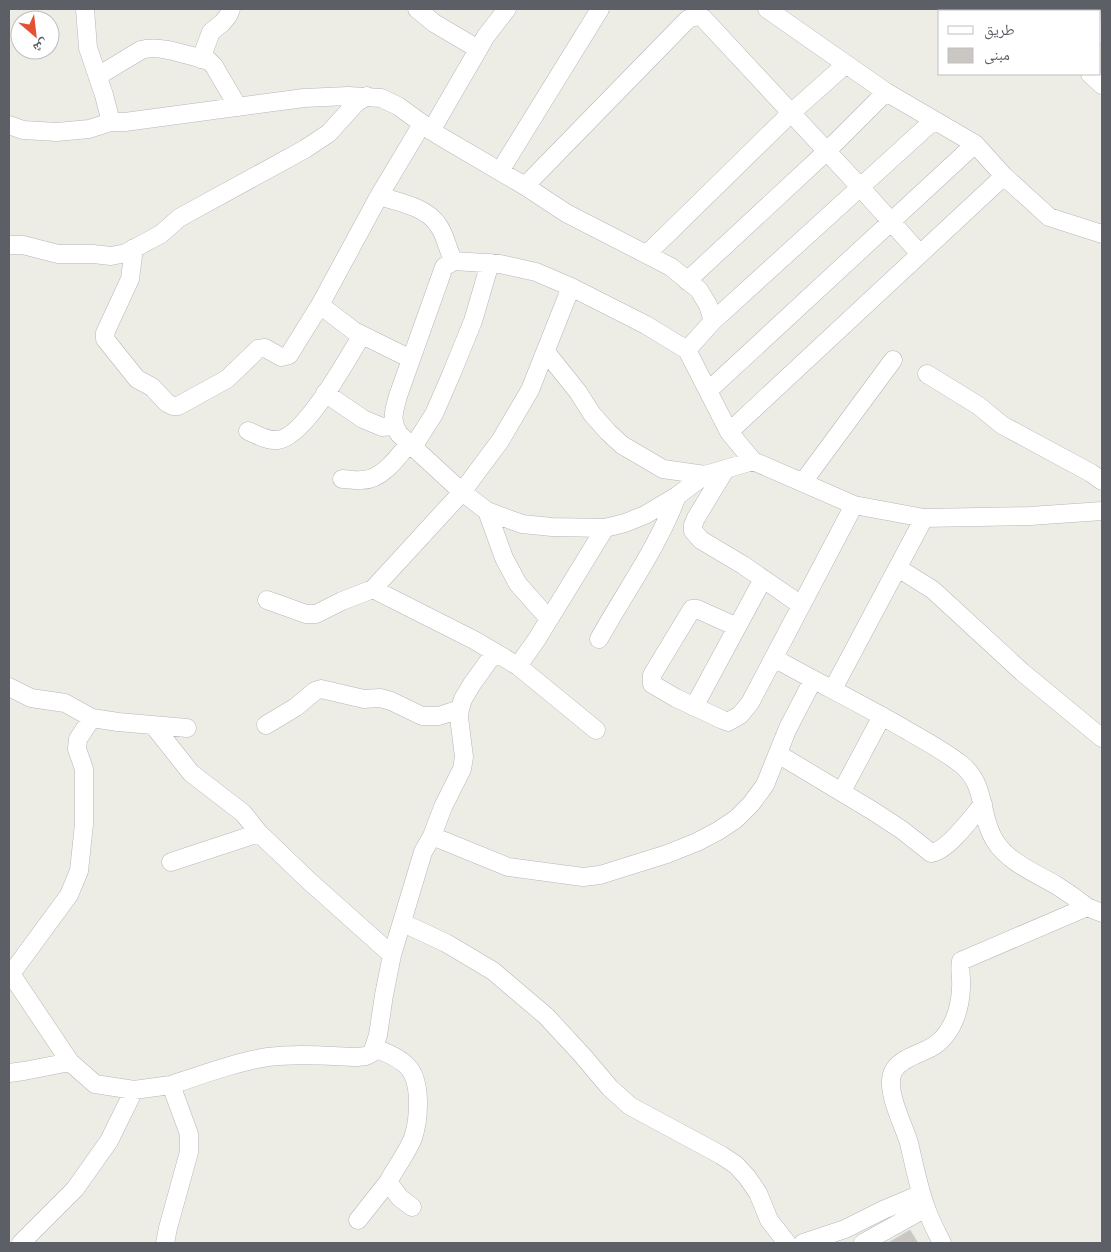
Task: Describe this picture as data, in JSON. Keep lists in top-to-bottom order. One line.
{"legend":["طريق","مبنى"],"north":"bottom right"}
